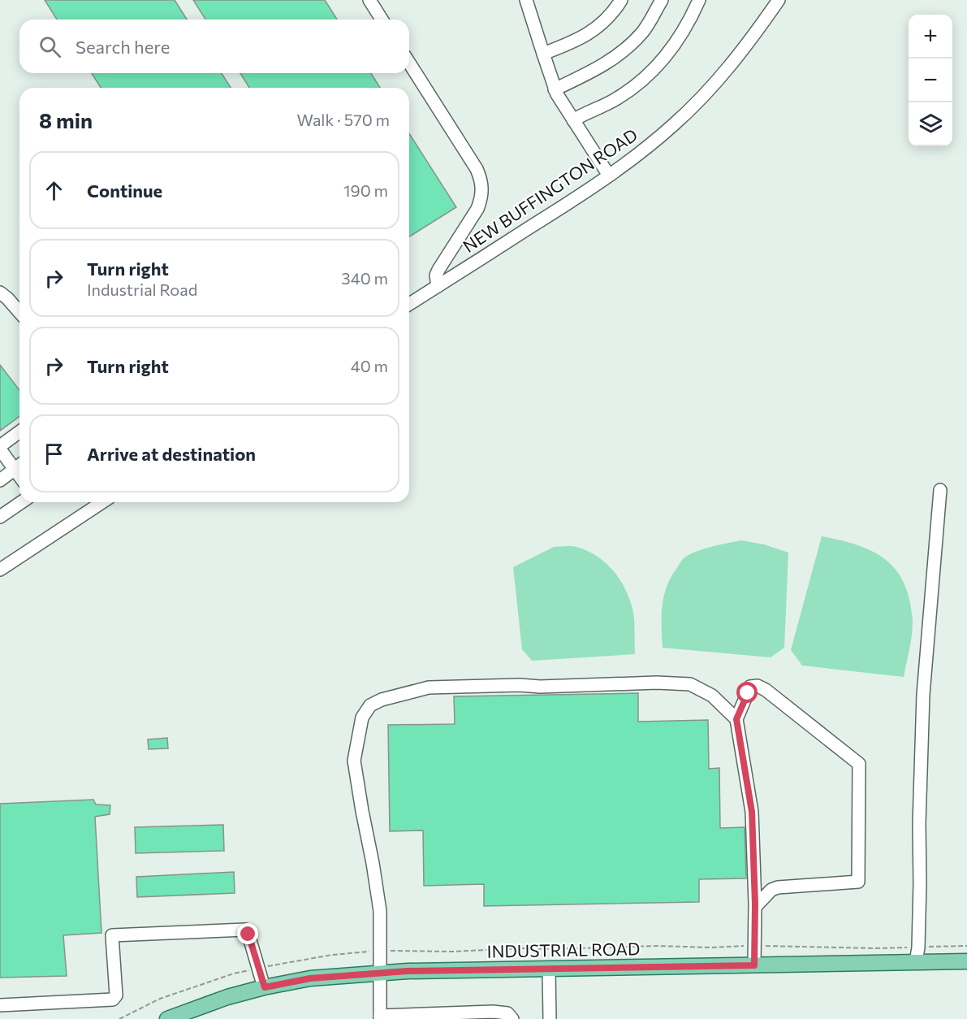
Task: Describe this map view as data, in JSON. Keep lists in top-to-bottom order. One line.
{"streets":{"main road":["INDUSTRIAL ROAD"],"street":["NEW BUFFINGTON ROAD"]},"page":{"map_buttons":["+","−"],"search":"Search here","heading":["8 min","Walk · 570 m"],"list":[["Continue","190 m"],["Turn right","Industrial Road","340 m"],["Turn right","40 m"],"Arrive at destination"]}}
